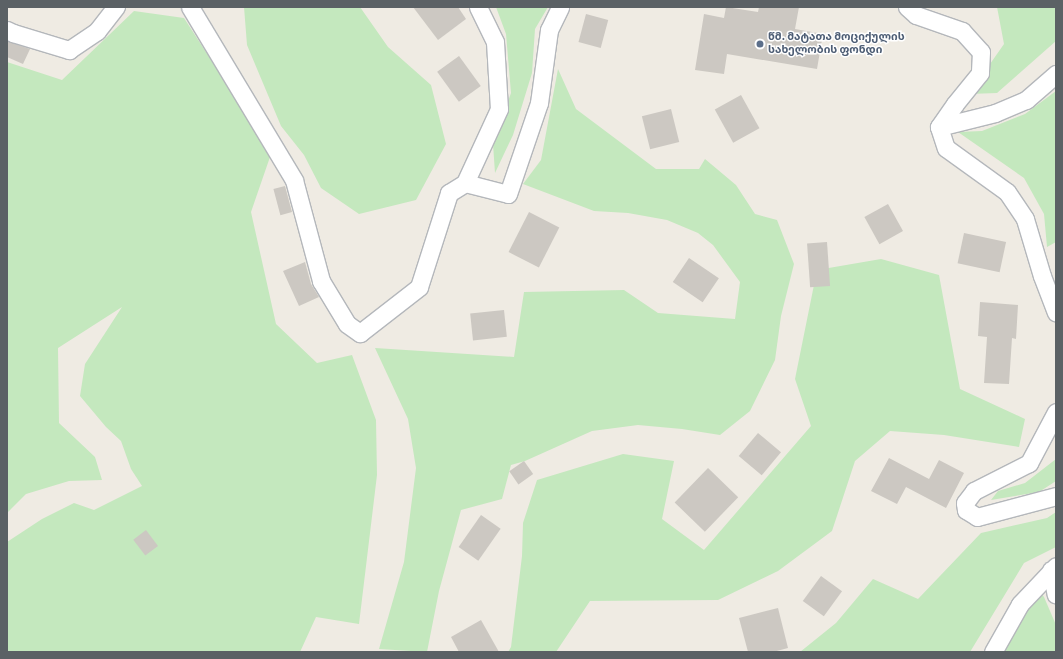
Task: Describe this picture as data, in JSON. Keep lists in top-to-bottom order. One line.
{"places":["წმ. მატათა მოციქულის სახელობის ფონდი"]}
